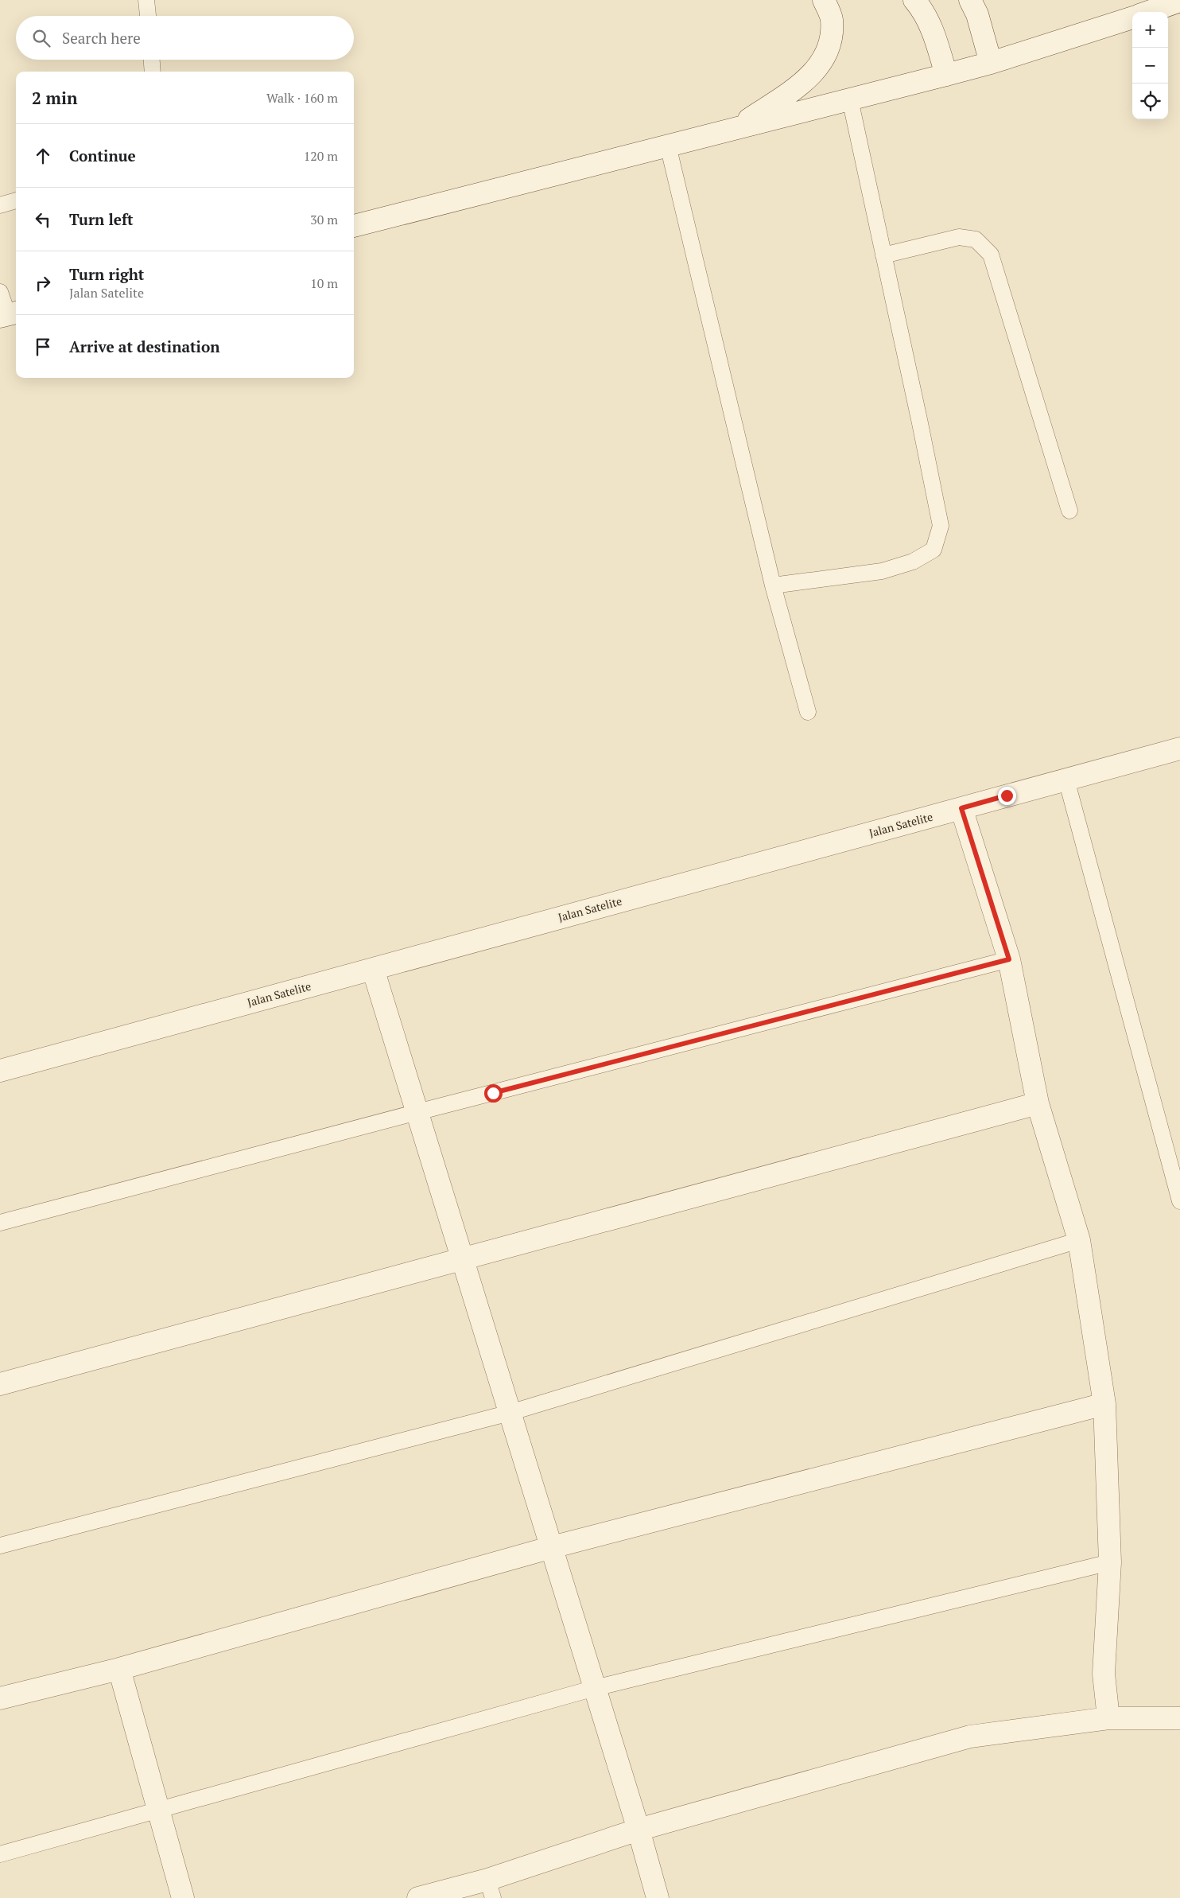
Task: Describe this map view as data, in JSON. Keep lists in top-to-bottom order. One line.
{"streets":{"street":["Jalan Satelite"]},"page":{"map_buttons":["+","−"],"search":"Search here","heading":["2 min","Walk · 160 m"],"list":[["Continue","120 m"],["Turn left","30 m"],["Turn right","Jalan Satelite","10 m"],"Arrive at destination"]}}
